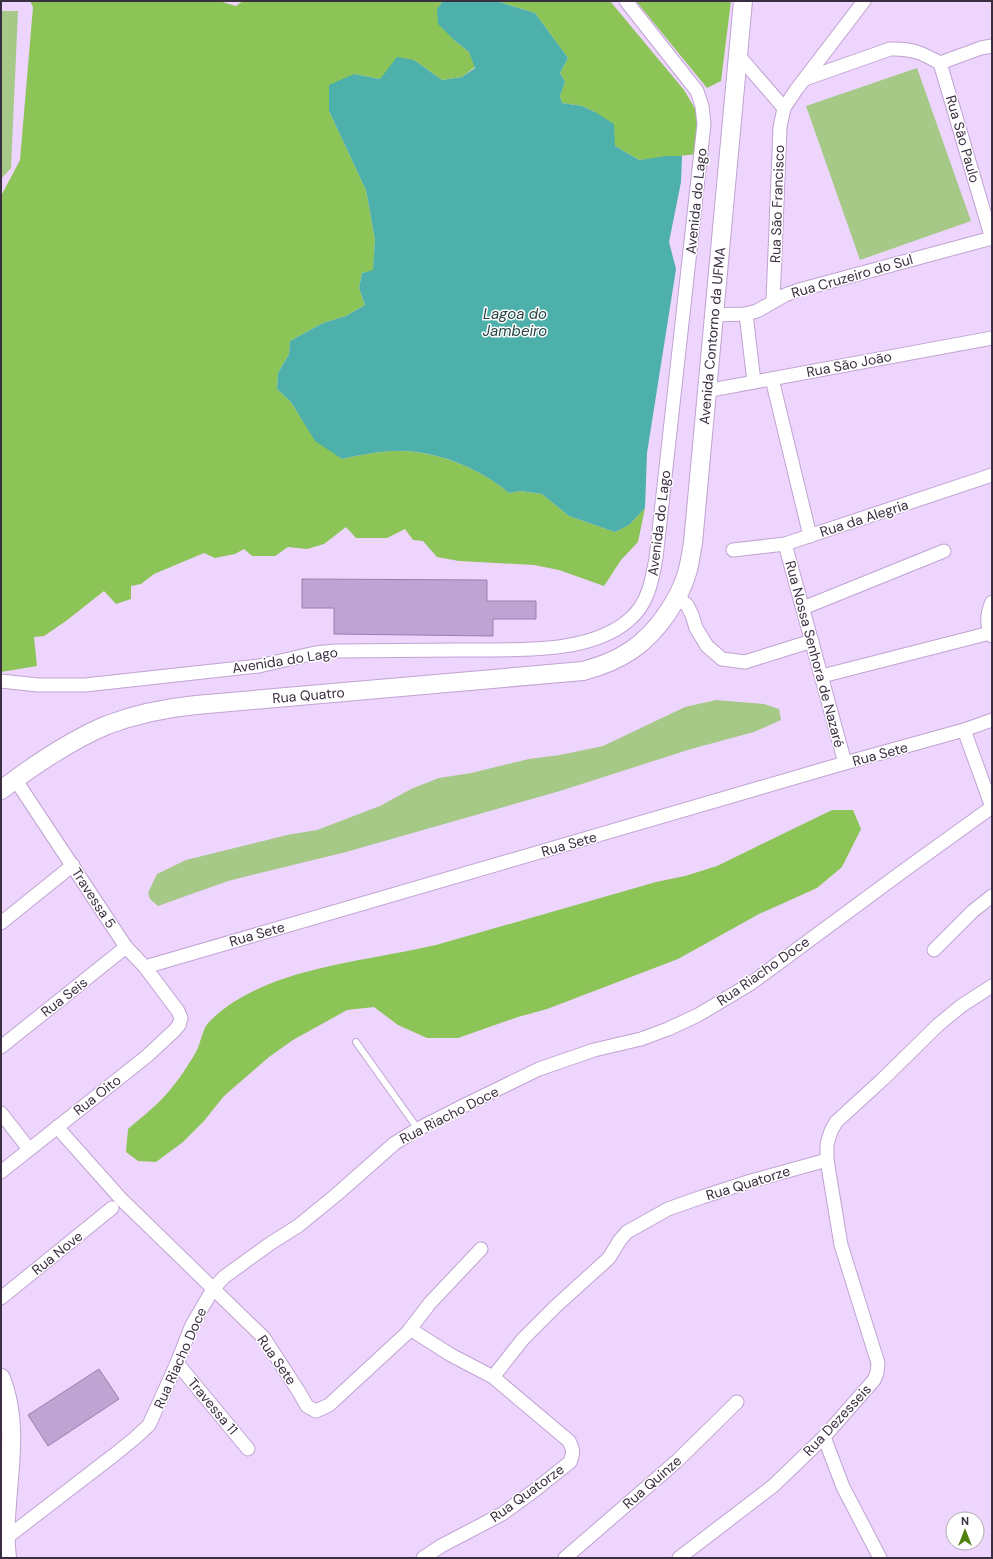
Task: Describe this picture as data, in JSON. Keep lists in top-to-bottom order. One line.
{"streets":{"main road":["Avenida Contorno da UFMA","Rua Quatro"],"street":["Rua São Paulo","Avenida do Lago","Rua São Francisco","Rua Cruzeiro do Sul","Rua São João","Rua da Alegria","Rua Nossa Senhora de Nazaré","Rua Sete","Travessa 5","Rua Riacho Doce","Rua Seis","Rua Oito","Rua Quatorze","Rua Nove","Travessa 11","Rua Dezesseis","Rua Quinze"]},"crossings":[["Rua São Paulo","Rua Cruzeiro do Sul"],["Rua São Francisco","Rua Cruzeiro do Sul"],["Rua Cruzeiro do Sul","Avenida Contorno da UFMA"],["Avenida Contorno da UFMA","Rua São João"],["Avenida Contorno da UFMA","Rua Quatro"],["Rua da Alegria","Rua Nossa Senhora de Nazaré"],["Rua Nossa Senhora de Nazaré","Rua Sete"],["Rua Quatro","Travessa 5"],["Rua Sete","Travessa 5"],["Rua Sete","Rua Riacho Doce"],["Rua Sete","Rua Oito"],["Travessa 5","Rua Seis"],["Travessa 5","Rua Oito"],["Rua Riacho Doce","Travessa 11"],["Rua Quatorze","Rua Dezesseis"]],"water":["Lagoa do Jambeiro"],"north":"top"}
